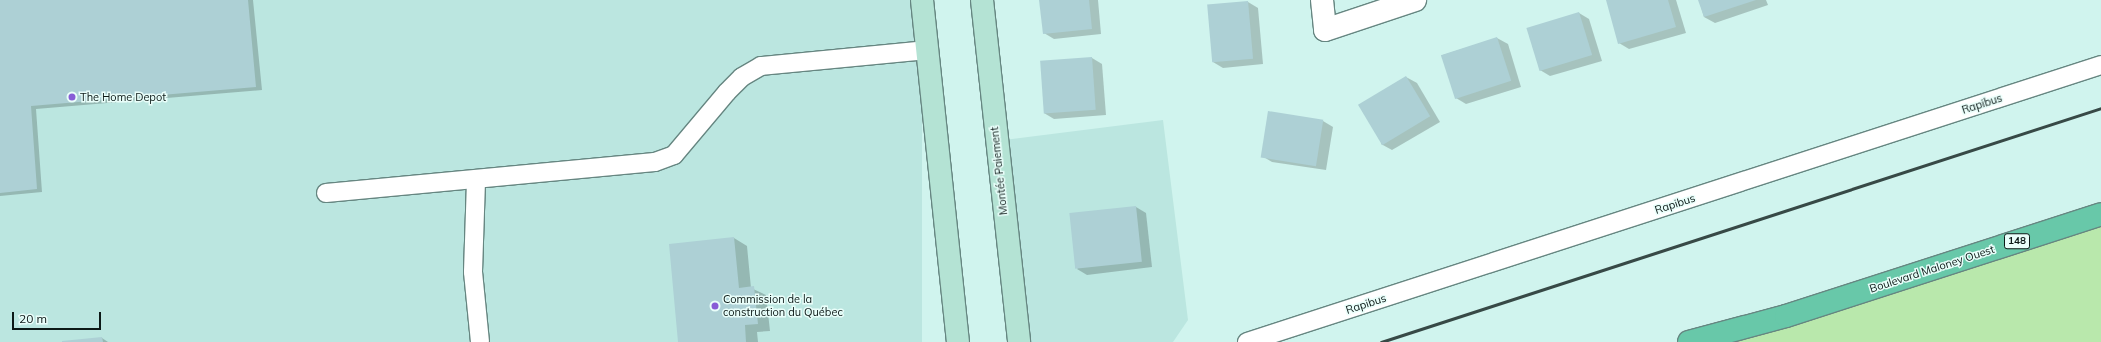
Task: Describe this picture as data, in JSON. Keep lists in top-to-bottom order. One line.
{"streets":{"main road":["Montée Paiement","148","Boulevard Maloney Ouest"],"lane":["Rapibus"]},"places":["The Home Depot","Commission de la construction du Québec"],"scale_bar":"20 m"}
